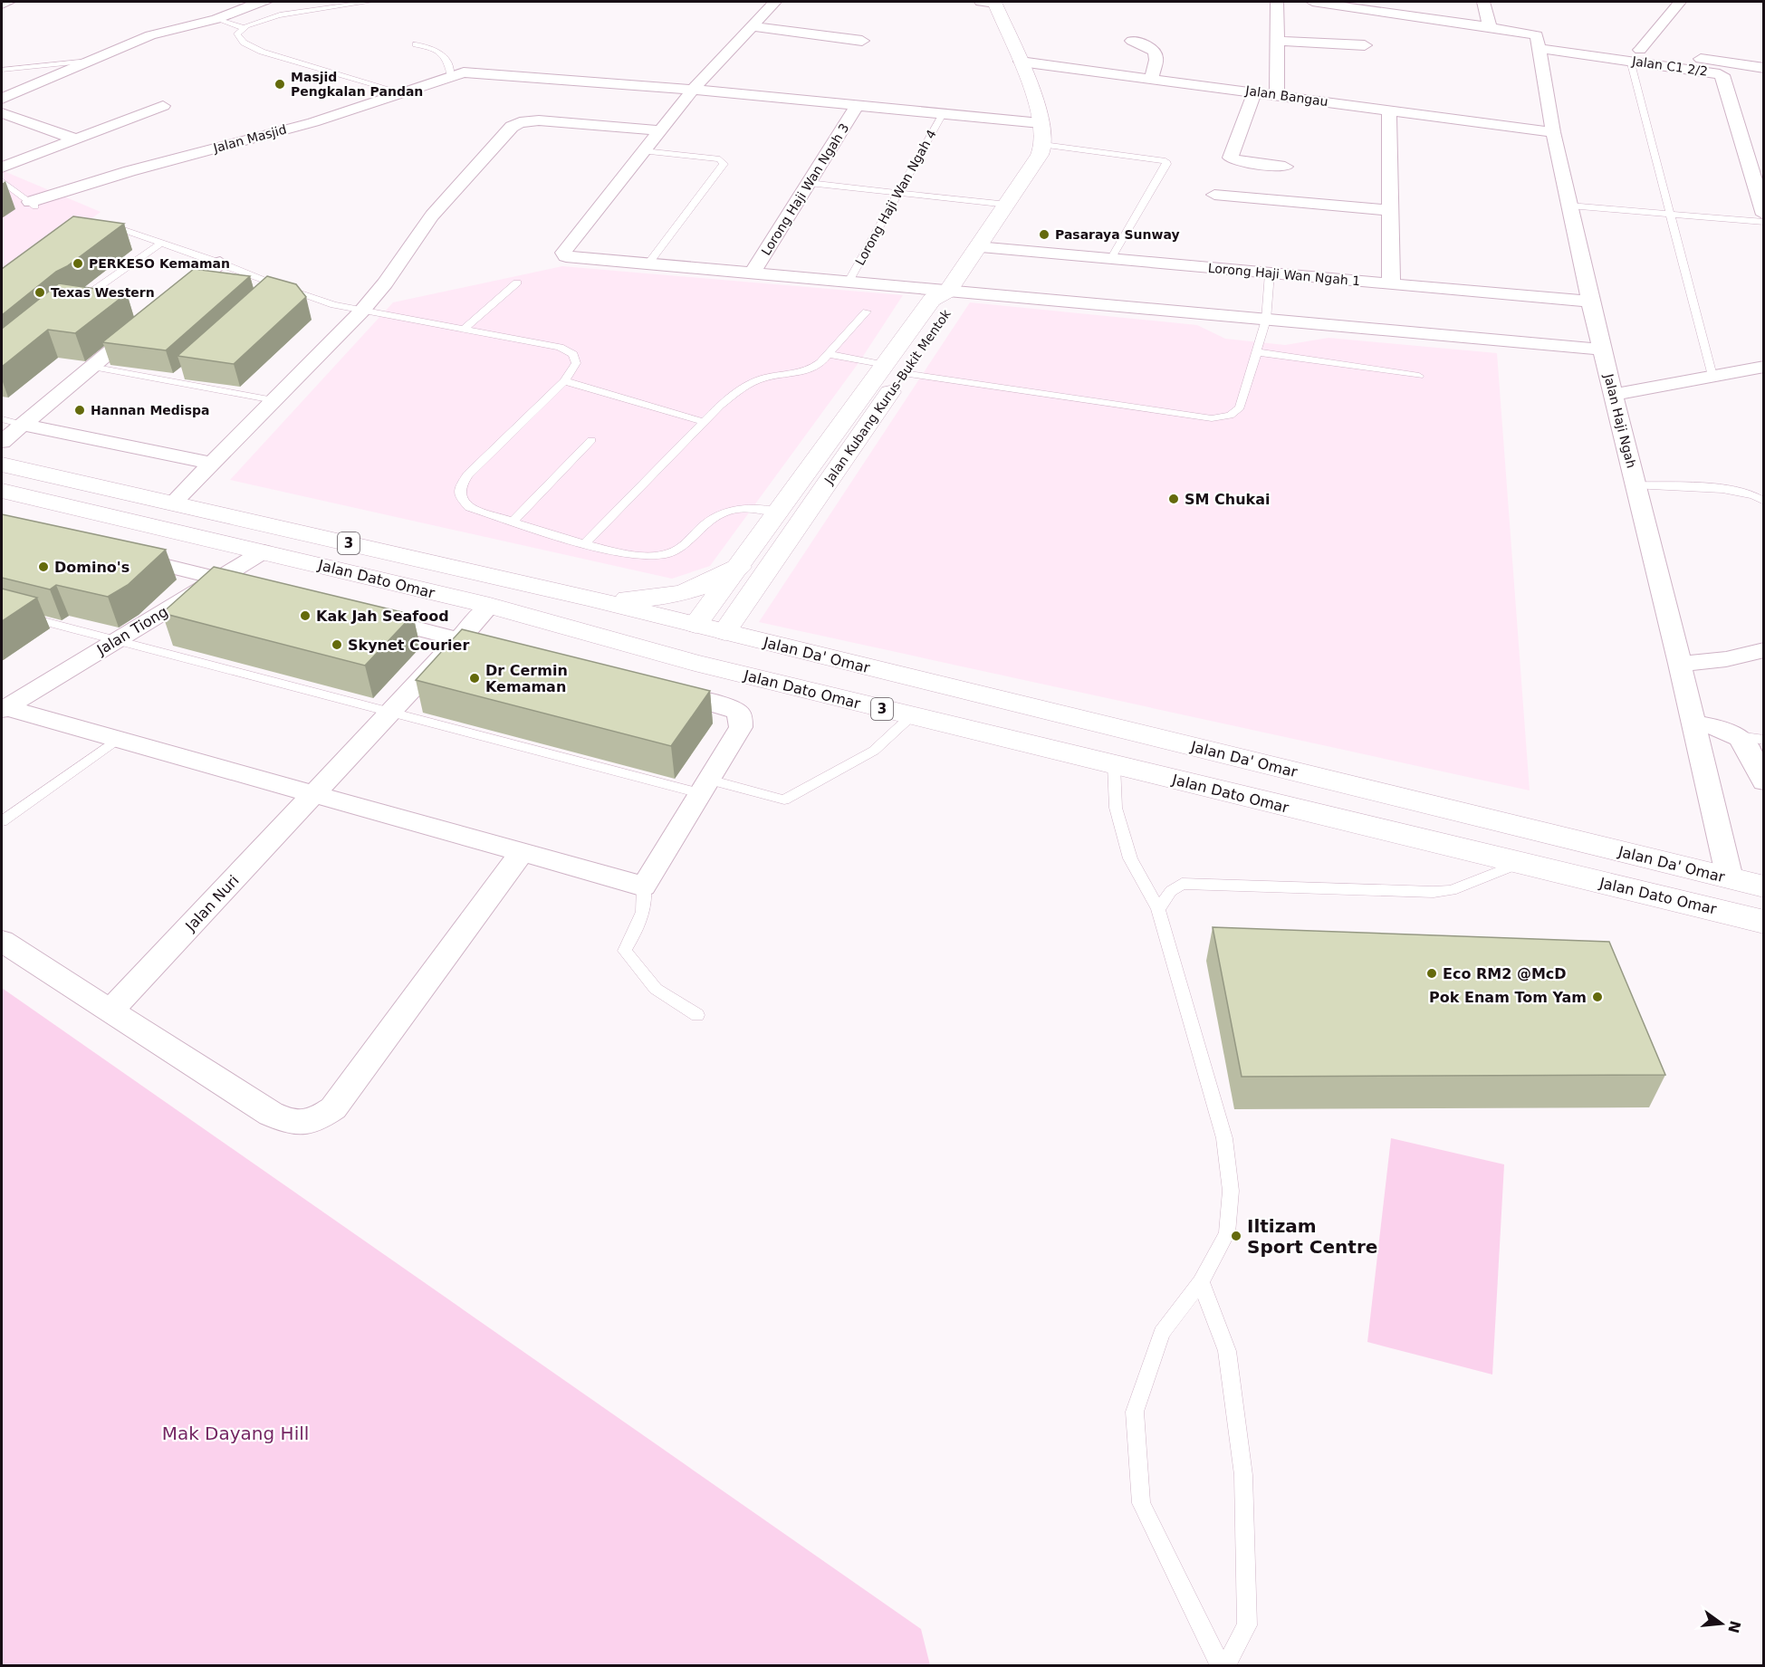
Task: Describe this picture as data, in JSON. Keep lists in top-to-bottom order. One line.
{"streets":{"main road":["Jalan Kubang Kurus-Bukit Mentok","3","Jalan Dato Omar","Jalan Da' Omar"],"street":["Jalan C1 2/2","Jalan Bangau","Jalan Masjid","Lorong Haji Wan Ngah 3","Lorong Haji Wan Ngah 1","Jalan Haji Ngah","Jalan Tiong","Jalan Nuri"],"lane":["Lorong Haji Wan Ngah 4"]},"crossings":[["Jalan C1 2/2","Jalan Haji Ngah"],["Jalan Bangau","Jalan Haji Ngah"],["Jalan Masjid","Lorong Haji Wan Ngah 3"],["Jalan Masjid","Lorong Haji Wan Ngah 4"],["Lorong Haji Wan Ngah 1","Jalan Haji Ngah"],["Jalan Kubang Kurus-Bukit Mentok","Jalan Dato Omar"],["Jalan Kubang Kurus-Bukit Mentok","Jalan Da' Omar"],["Jalan Haji Ngah","Jalan Da' Omar"],["Jalan Dato Omar","Jalan Tiong"],["Jalan Dato Omar","Jalan Da' Omar"],["Jalan Dato Omar","Jalan Nuri"]],"parks":["Mak Dayang Hill"],"places":["Masjid Pengkalan Pandan","Pasaraya Sunway","PERKESO Kemaman","Texas Western","Hannan Medispa","SM Chukai","Domino's","Kak Jah Seafood","Skynet Courier","Dr Cermin Kemaman","Eco RM2 @McD","Pok Enam Tom Yam","Iltizam Sport Centre"],"north":"right"}
